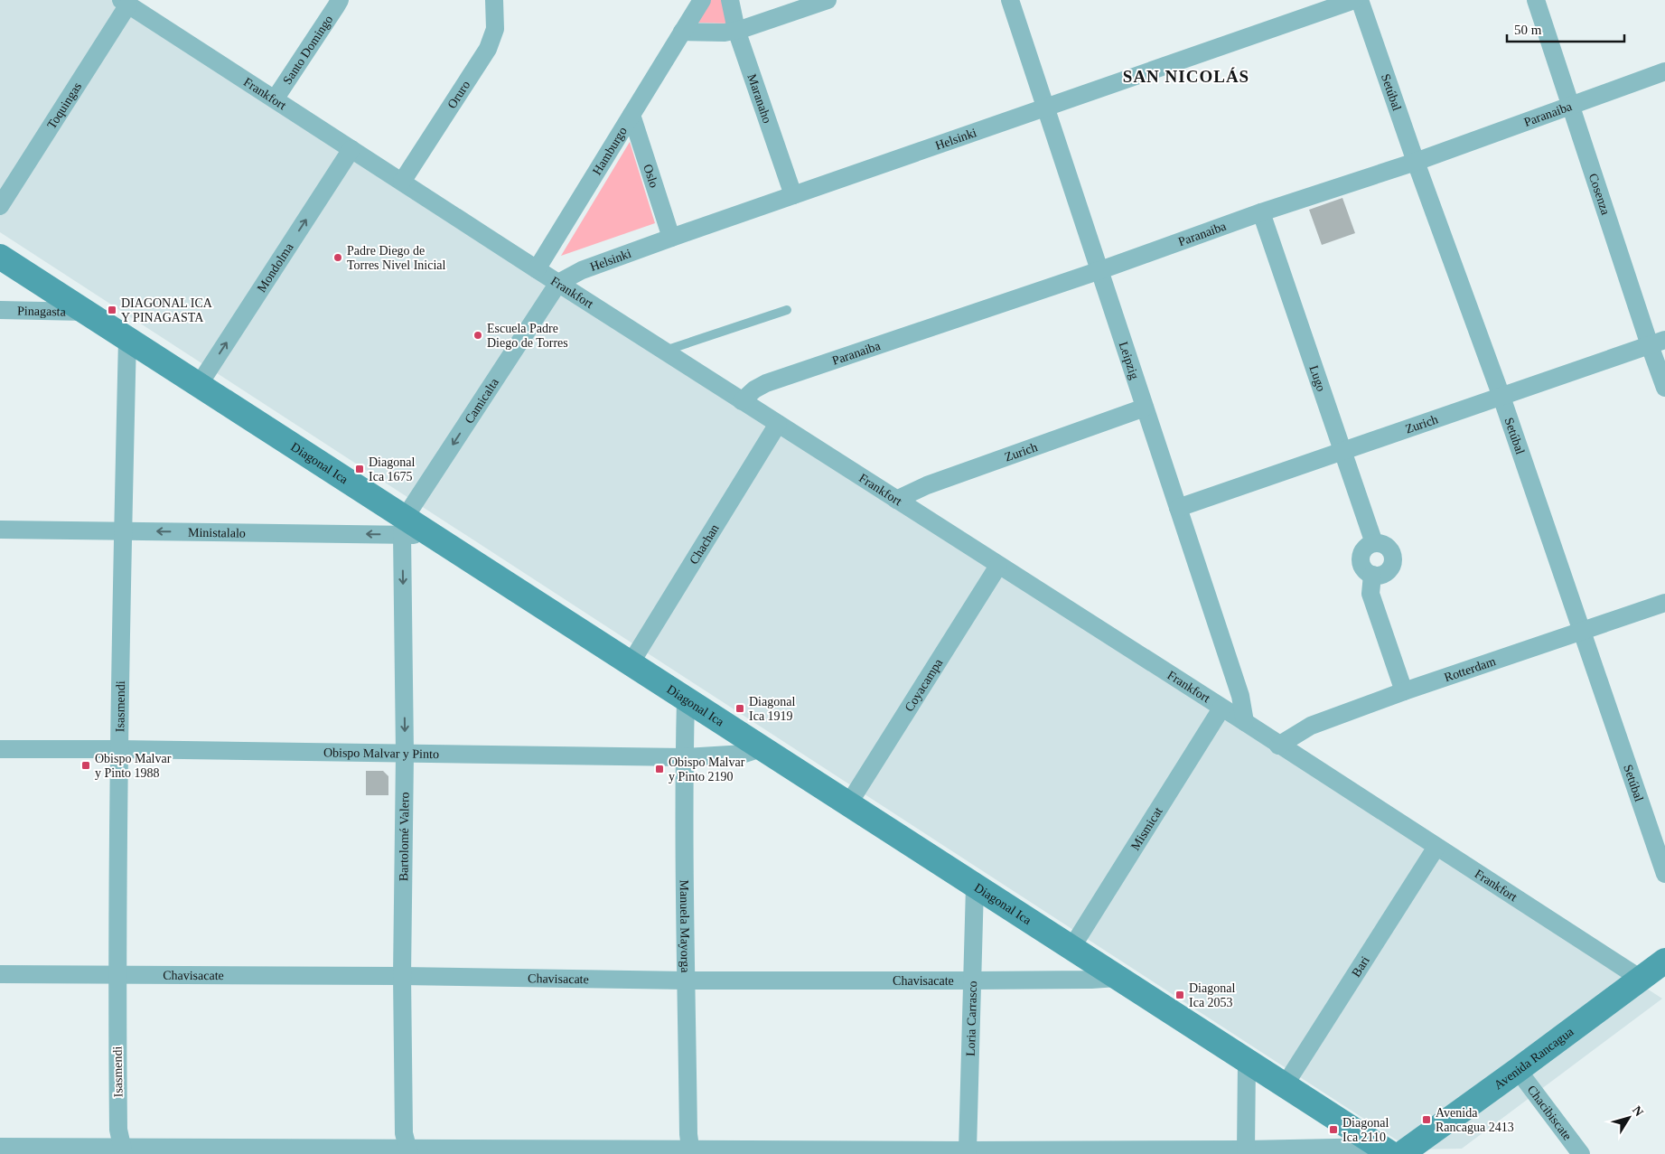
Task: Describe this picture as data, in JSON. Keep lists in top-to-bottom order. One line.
{"streets":{"main road":["Diagonal Ica","Avenida Rancagua"],"street":["Santo Domingo","Setúbal","Frankfort","Oruro","Maranaho","Toquingas","Paranaiba","Helsinki","Hamburgo","Oslo","Cosenza","Mondolma","Pinagasta","Leipzig","Lugo","Camicalta","Zurich","Ministalalo","Chachan","Rotterdam","Coyacampa","Isasmendi","Obispo Malvar y Pinto","Mismicat","Bartolomé Valero","Manuela Mayorga","Bari","Chavisacate","Loria Carrasco","Chacibiscate"]},"crossings":[["Santo Domingo","Frankfort"],["Setúbal","Paranaiba"],["Setúbal","Zurich"],["Setúbal","Rotterdam"],["Frankfort","Oruro"],["Frankfort","Toquingas"],["Frankfort","Paranaiba"],["Frankfort","Helsinki"],["Frankfort","Hamburgo"],["Frankfort","Mondolma"],["Frankfort","Leipzig"],["Frankfort","Camicalta"],["Frankfort","Zurich"],["Frankfort","Chachan"],["Frankfort","Rotterdam"],["Frankfort","Coyacampa"],["Frankfort","Mismicat"],["Frankfort","Bari"],["Frankfort","Avenida Rancagua"],["Maranaho","Helsinki"],["Paranaiba","Cosenza"],["Paranaiba","Leipzig"],["Paranaiba","Lugo"],["Helsinki","Oslo"],["Helsinki","Leipzig"],["Helsinki","Camicalta"],["Hamburgo","Oslo"],["Cosenza","Zurich"],["Mondolma","Diagonal Ica"],["Pinagasta","Diagonal Ica"],["Leipzig","Zurich"],["Lugo","Zurich"],["Camicalta","Diagonal Ica"],["Camicalta","Ministalalo"],["Camicalta","Bartolomé Valero"],["Diagonal Ica","Ministalalo"],["Diagonal Ica","Chachan"],["Diagonal Ica","Coyacampa"],["Diagonal Ica","Isasmendi"],["Diagonal Ica","Obispo Malvar y Pinto"],["Diagonal Ica","Mismicat"],["Diagonal Ica","Bartolomé Valero"],["Diagonal Ica","Manuela Mayorga"],["Diagonal Ica","Bari"],["Diagonal Ica","Chavisacate"],["Diagonal Ica","Loria Carrasco"],["Diagonal Ica","Avenida Rancagua"],["Ministalalo","Isasmendi"],["Ministalalo","Bartolomé Valero"],["Isasmendi","Obispo Malvar y Pinto"],["Isasmendi","Chavisacate"],["Obispo Malvar y Pinto","Bartolomé Valero"],["Obispo Malvar y Pinto","Manuela Mayorga"],["Bartolomé Valero","Chavisacate"],["Manuela Mayorga","Chavisacate"],["Chavisacate","Loria Carrasco"],["Avenida Rancagua","Chacibiscate"]],"one_way":["Mondolma","Camicalta","Ministalalo","Bartolomé Valero"],"districts":["SAN NICOLÁS"],"places":{"other":["Padre Diego de Torres Nivel Inicial","Escuela Padre Diego de Torres"],"transit":["DIAGONAL ICA Y PINAGASTA","Diagonal Ica 1675","Diagonal Ica 1919","Obispo Malvar y Pinto 1988","Obispo Malvar y Pinto 2190","Diagonal Ica 2053","Avenida Rancagua 2413","Diagonal Ica 2110"]},"scale_bar":"50 m","north":"top right"}
